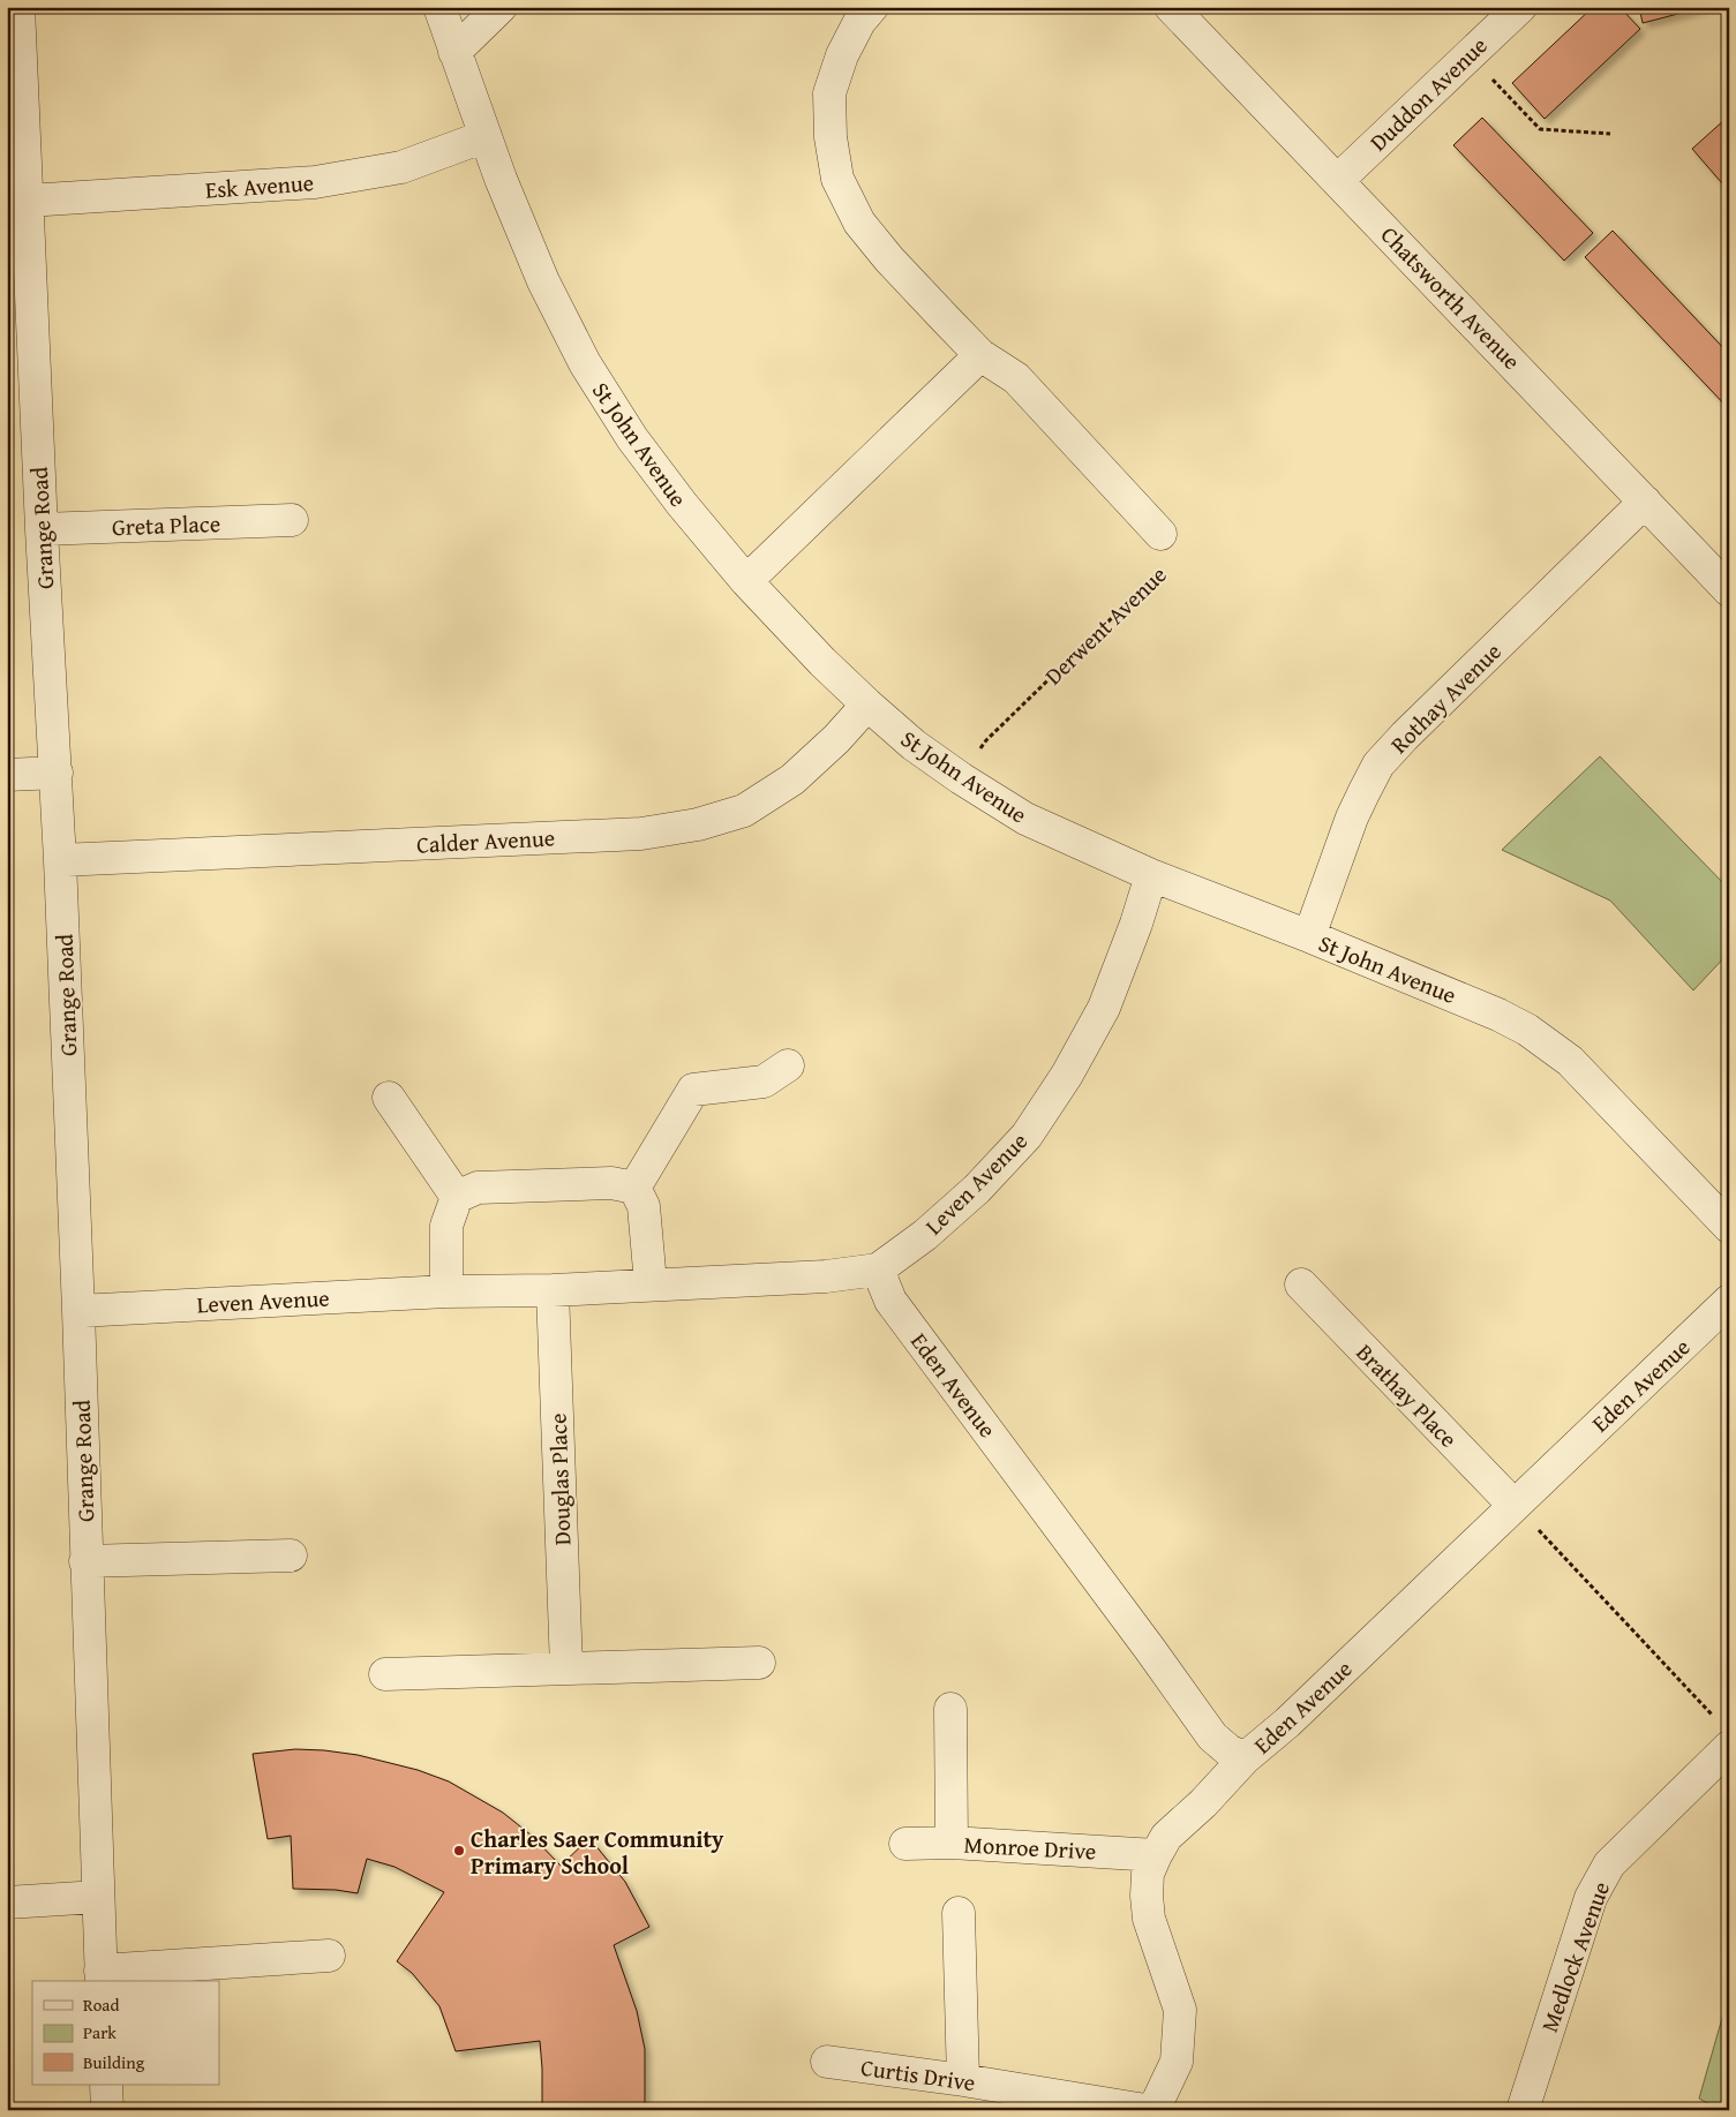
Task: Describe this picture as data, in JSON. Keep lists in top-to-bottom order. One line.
{"streets":{"street":["Duddon Avenue","Esk Avenue","Chatsworth Avenue","St John Avenue","Greta Place","Grange Road","Derwent Avenue","Rothay Avenue","Calder Avenue","Leven Avenue","Eden Avenue","Brathay Place","Douglas Place","Monroe Drive","Medlock Avenue","Curtis Drive"]},"crossings":[["Duddon Avenue","Chatsworth Avenue"],["Esk Avenue","St John Avenue"],["Esk Avenue","Grange Road"],["Chatsworth Avenue","Rothay Avenue"],["St John Avenue","Derwent Avenue"],["St John Avenue","Rothay Avenue"],["St John Avenue","Calder Avenue"],["St John Avenue","Leven Avenue"],["Greta Place","Grange Road"],["Grange Road","Calder Avenue"],["Grange Road","Leven Avenue"],["Leven Avenue","Eden Avenue"],["Leven Avenue","Douglas Place"],["Eden Avenue","Brathay Place"]],"places":["Charles Saer Community Primary School"],"legend":["Road","Park","Building"]}
